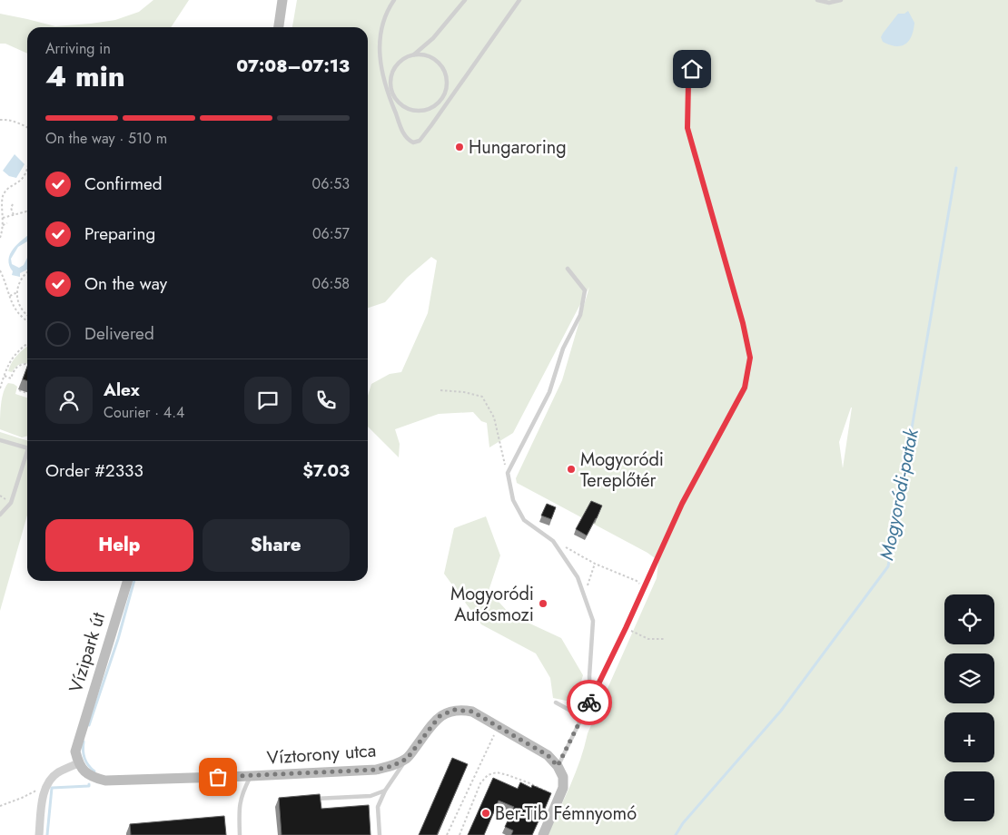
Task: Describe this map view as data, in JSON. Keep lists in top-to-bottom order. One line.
{"streets":{"street":["Vízipark út","Víztorony utca"]},"crossings":[["Vízipark út","Víztorony utca"]],"water":["Mogyoródi-patak"],"places":["Hungaroring","Mogyoródi Tereplőtér","Mogyoródi Autósmozi","Ber-Tib Fémnyomó"],"page":{"heading":["4 min","Arriving in","07:08–07:13"],"panel":["Alex","Courier · 4.4","Order #2333","$7.03"],"bar":"On the way · 510 m","list":[["Confirmed","06:53"],["Preparing","06:57"],["On the way","06:58"],"Delivered"],"buttons":["Help","Share"],"map_buttons":["+","−"]}}
